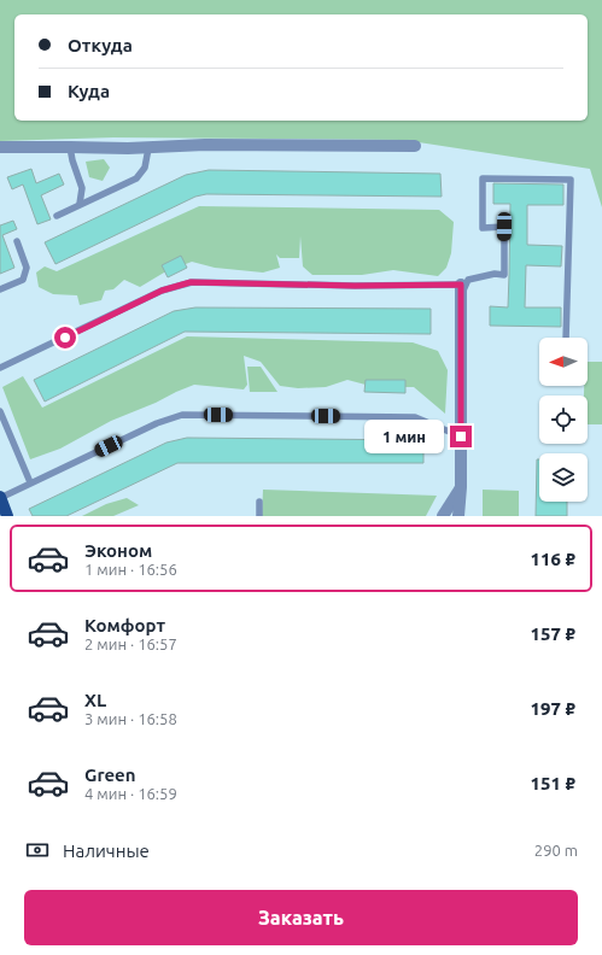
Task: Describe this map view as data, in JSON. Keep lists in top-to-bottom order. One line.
{"north":"left","page":{"banner":["Откуда","Куда"],"bubble":"1 мин","list":[{"name":"Эконом","note":"1 мин · 16:56","value":"116 ₽"},{"name":"Комфорт","note":"2 мин · 16:57","value":"157 ₽"},{"name":"XL","note":"3 мин · 16:58","value":"197 ₽"},{"name":"Green","note":"4 мин · 16:59","value":"151 ₽"}],"pay":["Наличные","290 m"],"buttons":"Заказать"}}
